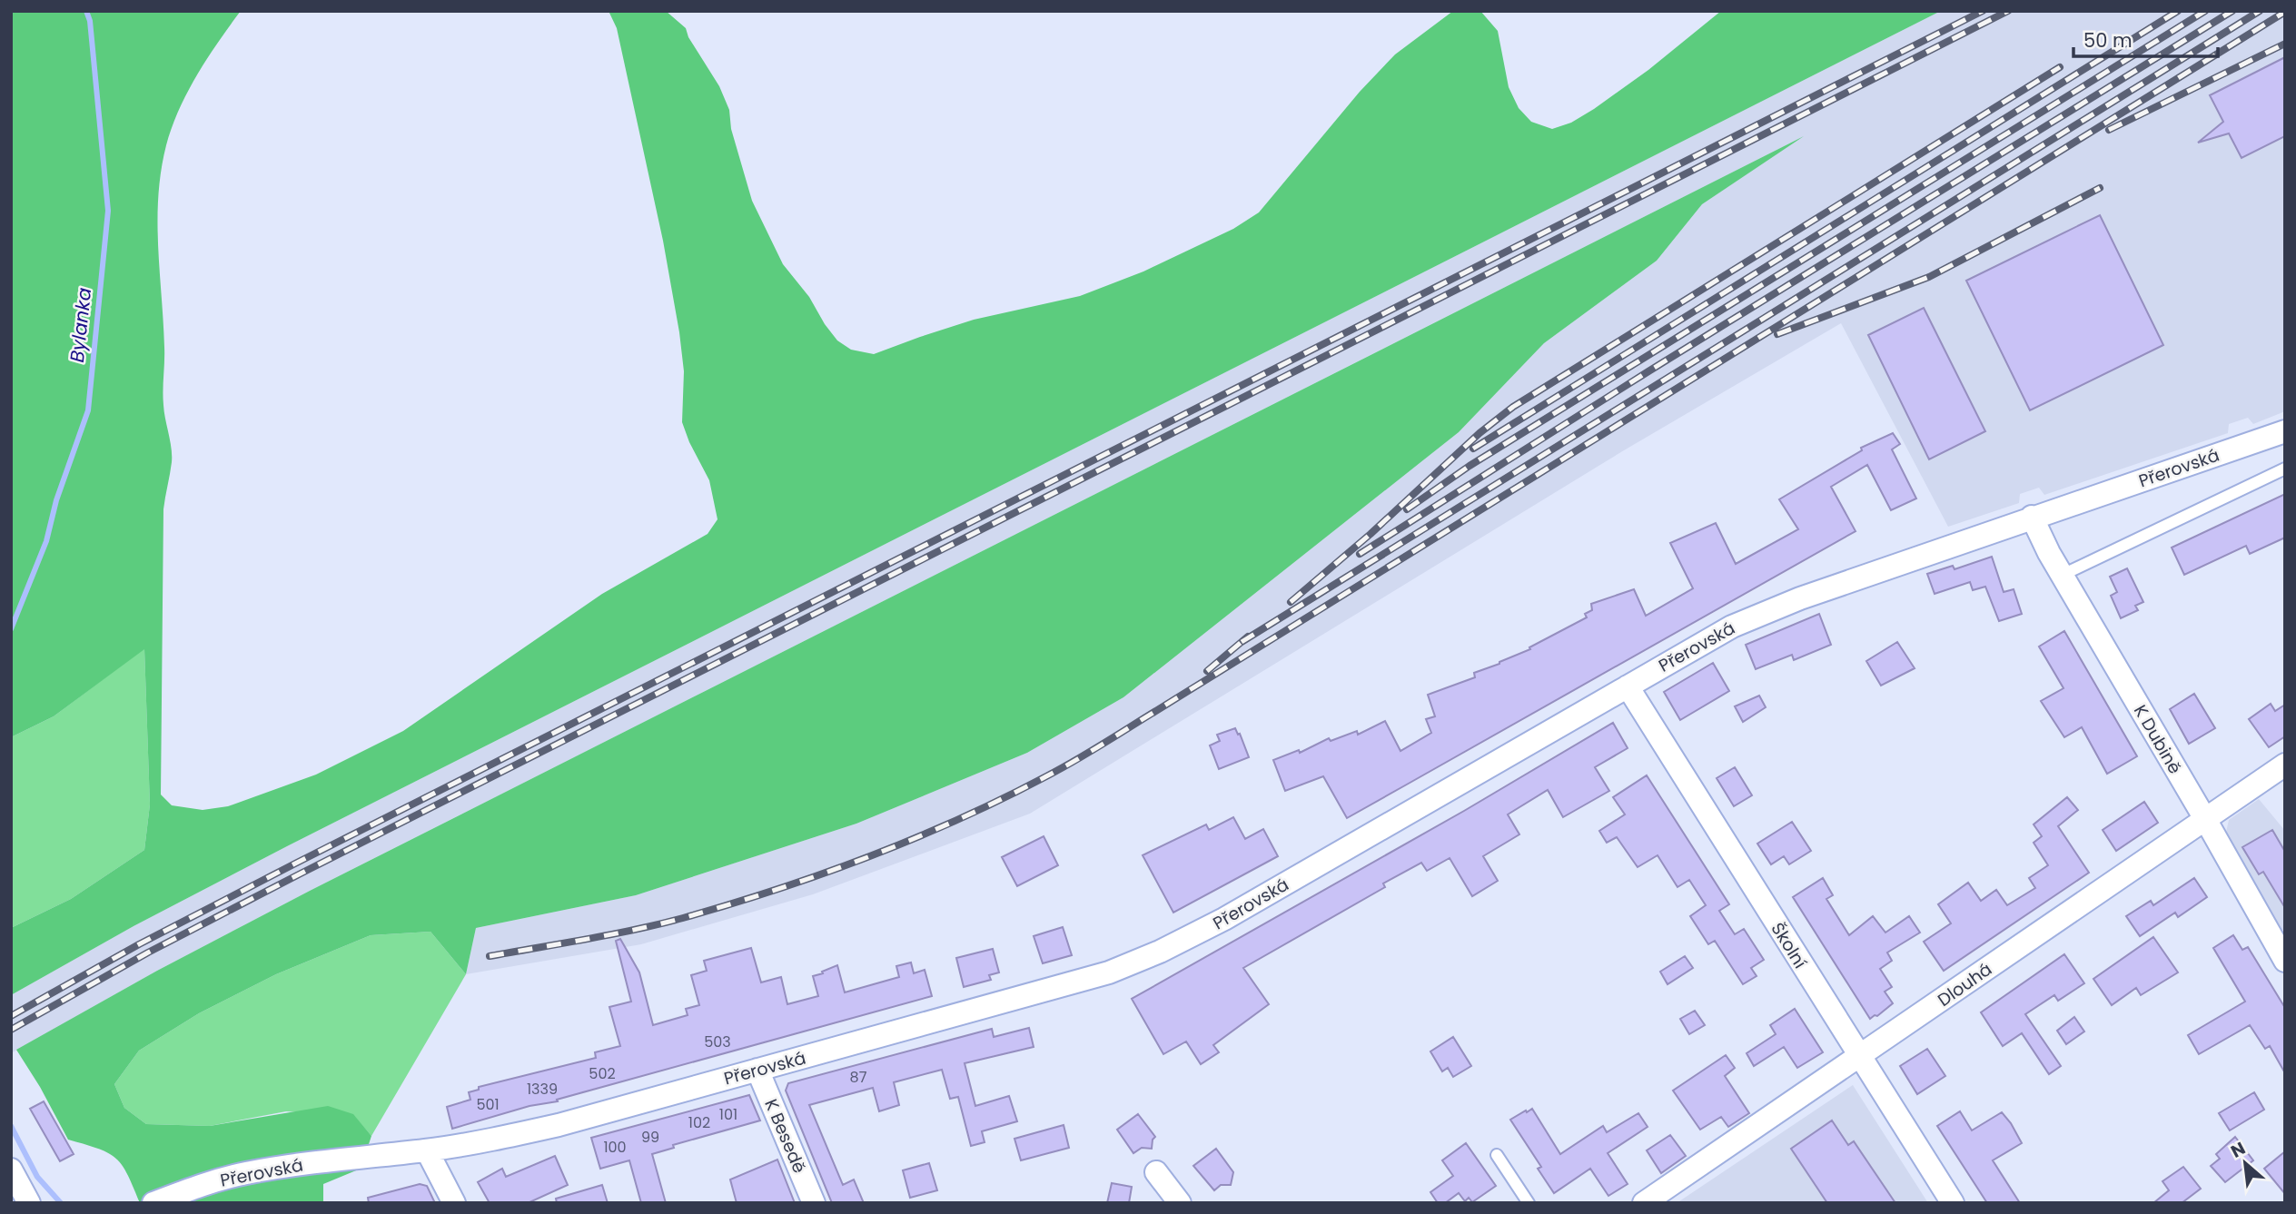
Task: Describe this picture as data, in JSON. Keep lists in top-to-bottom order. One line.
{"streets":{"street":["Přerovská","K Dubině","Školní","Dlouhá","K Besedě"]},"crossings":[["Přerovská","K Dubině"],["Přerovská","Školní"],["Přerovská","K Besedě"],["K Dubině","Dlouhá"],["Školní","Dlouhá"]],"water":["Bylanka"],"house_numbers":["503","502","87","1339","501","101","102","99","100"],"scale_bar":"50 m","north":"top left"}
